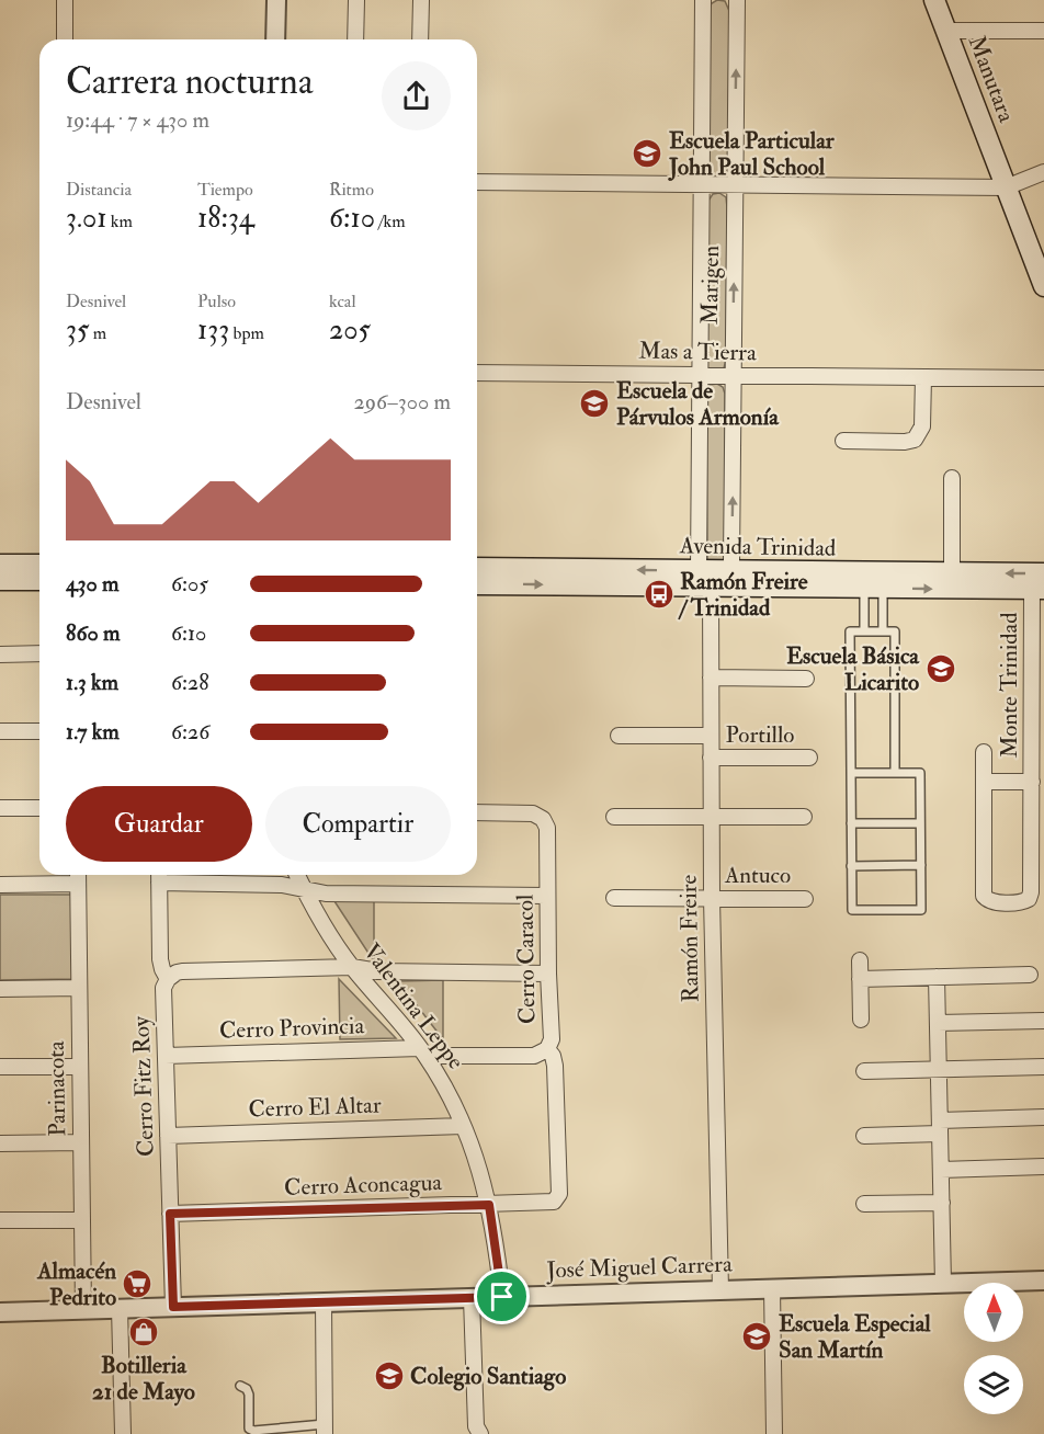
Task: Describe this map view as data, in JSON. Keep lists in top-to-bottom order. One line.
{"streets":{"main road":["Manutara","Avenida Trinidad"],"street":["Marigen","Mas a Tierra","Monte Trinidad","Portillo","Antuco","Ramón Freire","Cerro Caracol","Valentina Leppe","Cerro Provincia","Cerro Fitz Roy","Parinacota","Cerro El Altar","Cerro Aconcagua","José Miguel Carrera"]},"crossings":[["Marigen","Mas a Tierra"],["Marigen","Avenida Trinidad"],["Marigen","Ramón Freire"],["Avenida Trinidad","Monte Trinidad"],["Avenida Trinidad","Ramón Freire"],["Portillo","Ramón Freire"],["Antuco","Ramón Freire"],["Ramón Freire","José Miguel Carrera"],["Cerro Caracol","Valentina Leppe"],["Cerro Caracol","Cerro Provincia"],["Cerro Caracol","Cerro Aconcagua"],["Valentina Leppe","Cerro Provincia"],["Valentina Leppe","Cerro El Altar"],["Valentina Leppe","Cerro Aconcagua"],["Valentina Leppe","José Miguel Carrera"],["Cerro Provincia","Cerro Fitz Roy"],["Cerro Fitz Roy","Cerro El Altar"],["Cerro Fitz Roy","Cerro Aconcagua"],["Cerro Fitz Roy","José Miguel Carrera"],["Parinacota","José Miguel Carrera"]],"places":{"school or university":["Escuela Particular John Paul School","Escuela de Párvulos Armonía","Escuela Básica Licarito","Escuela Especial San Martín","Colegio Santiago"],"bus stop":["Ramón Freire / Trinidad"],"supermarket":["Almacén Pedrito"],"shop":["Botilleria 21 de Mayo"]},"north":"top","page":{"heading":["Carrera nocturna","19:44 · 7 × 430 m"],"stats":[["Distancia","3.01 km"],["Tiempo","18:34"],["Ritmo","6:10 /km"],["Desnivel","35 m"],["Pulso","133 bpm"],["kcal","205"]],"chart":["Desnivel","296–300 m"],"list":[{"name":"430 m","note":"6:05"},{"name":"860 m","note":"6:10"},{"name":"1.3 km","note":"6:28"},{"name":"1.7 km","note":"6:26"}],"buttons":["Guardar","Compartir"]}}
